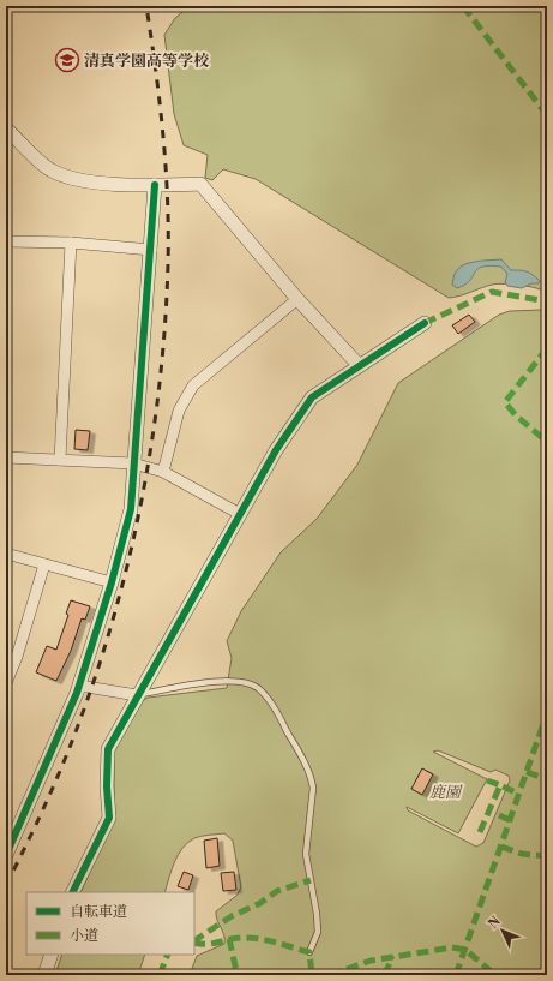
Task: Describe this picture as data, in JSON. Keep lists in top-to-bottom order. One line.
{"parks":["鹿園"],"places":{"school or university":["清真学園高等学校"]},"legend":["自転車道","小道"],"north":"top left"}
